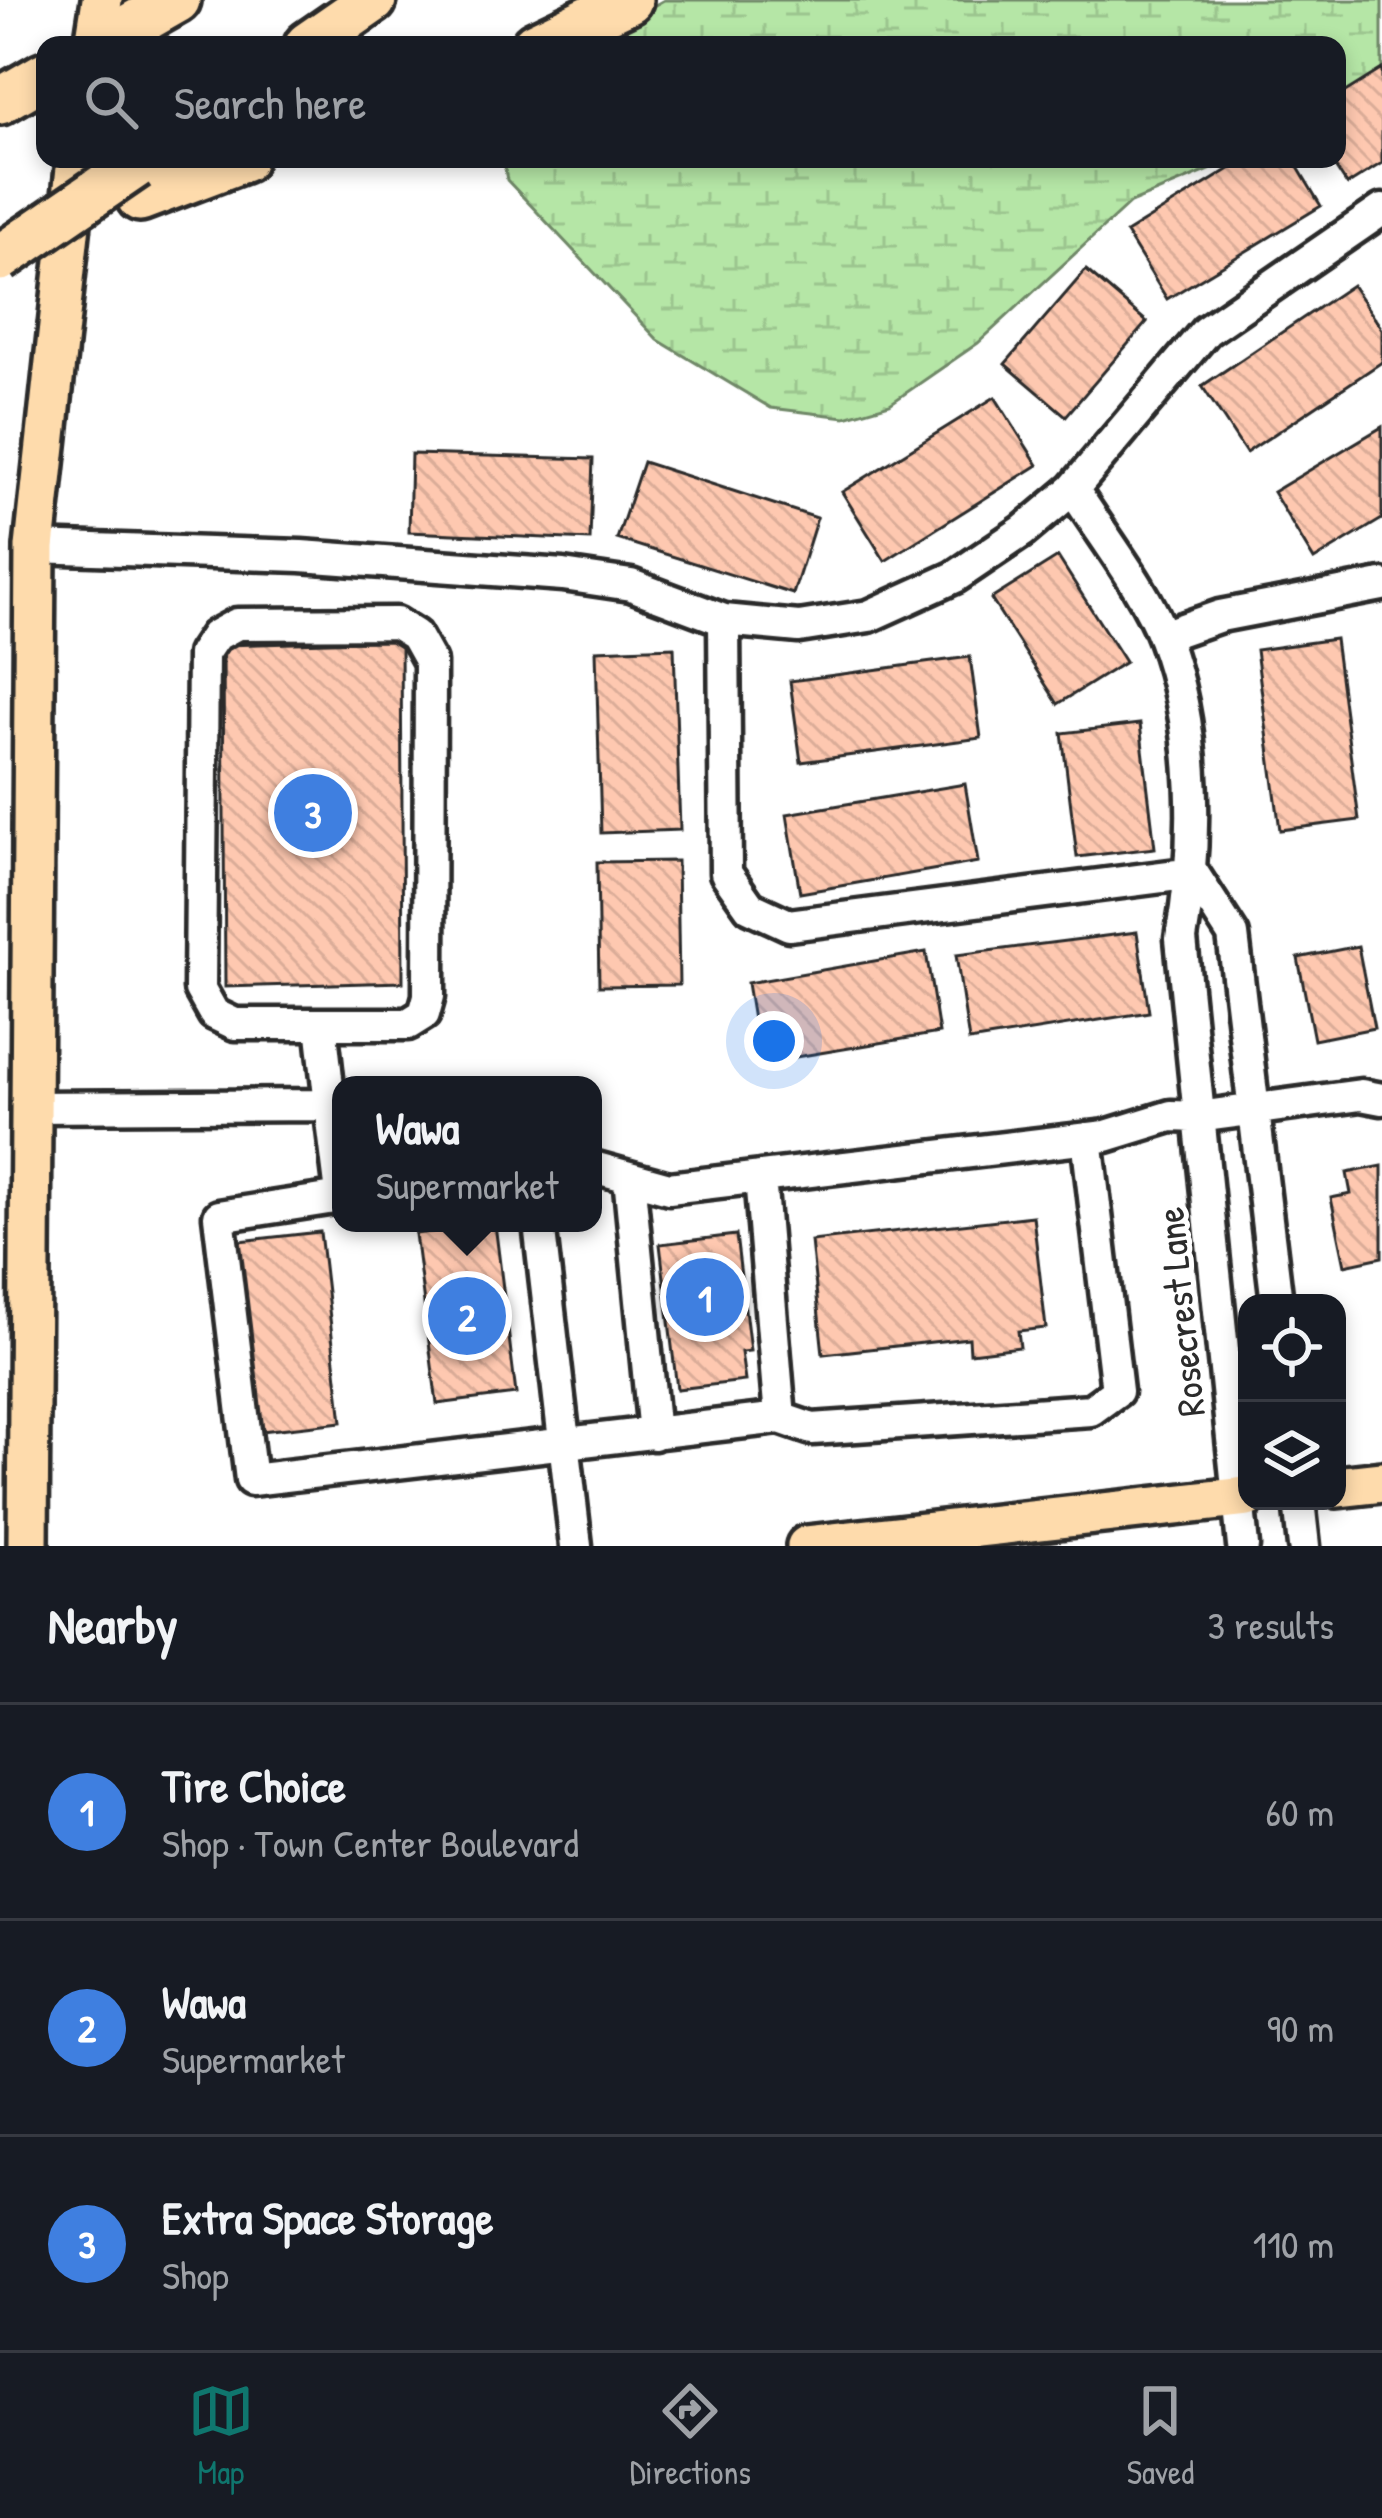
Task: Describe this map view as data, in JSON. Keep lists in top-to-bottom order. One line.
{"streets":{"street":["Rosecrest Lane"]},"page":{"search":"Search here","pins":["3","1","2"],"popup":["Wawa","Supermarket"],"heading":["Nearby","3 results"],"list":[{"mark":"1","name":"Tire Choice","note":"Shop · Town Center Boulevard","value":"60 m"},{"mark":"2","name":"Wawa","note":"Supermarket","value":"90 m"},{"mark":"3","name":"Extra Space Storage","note":"Shop","value":"110 m"}],"nav":["Map","Directions","Saved"]}}
